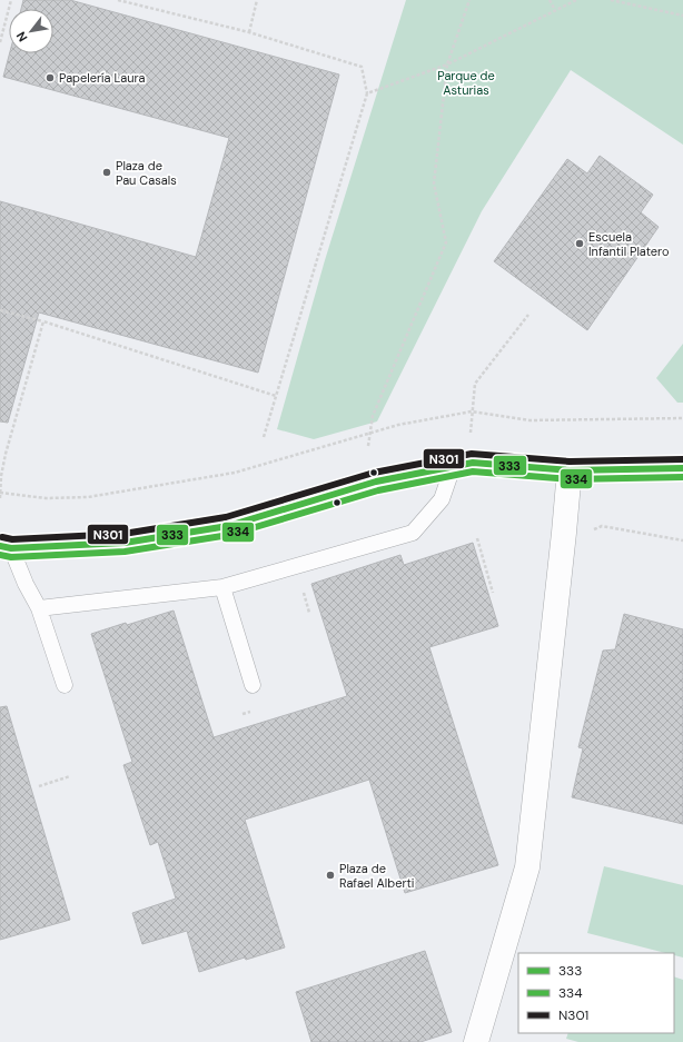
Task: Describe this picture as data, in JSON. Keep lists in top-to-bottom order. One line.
{"parks":["Parque de Asturias"],"places":["Papelería Laura","Plaza de Pau Casals","Escuela Infantil Platero","Plaza de Rafael Alberti"],"lines":["transit line N301","transit line 333","transit line 334"],"legend":["333","334","N301"],"north":"bottom left"}
